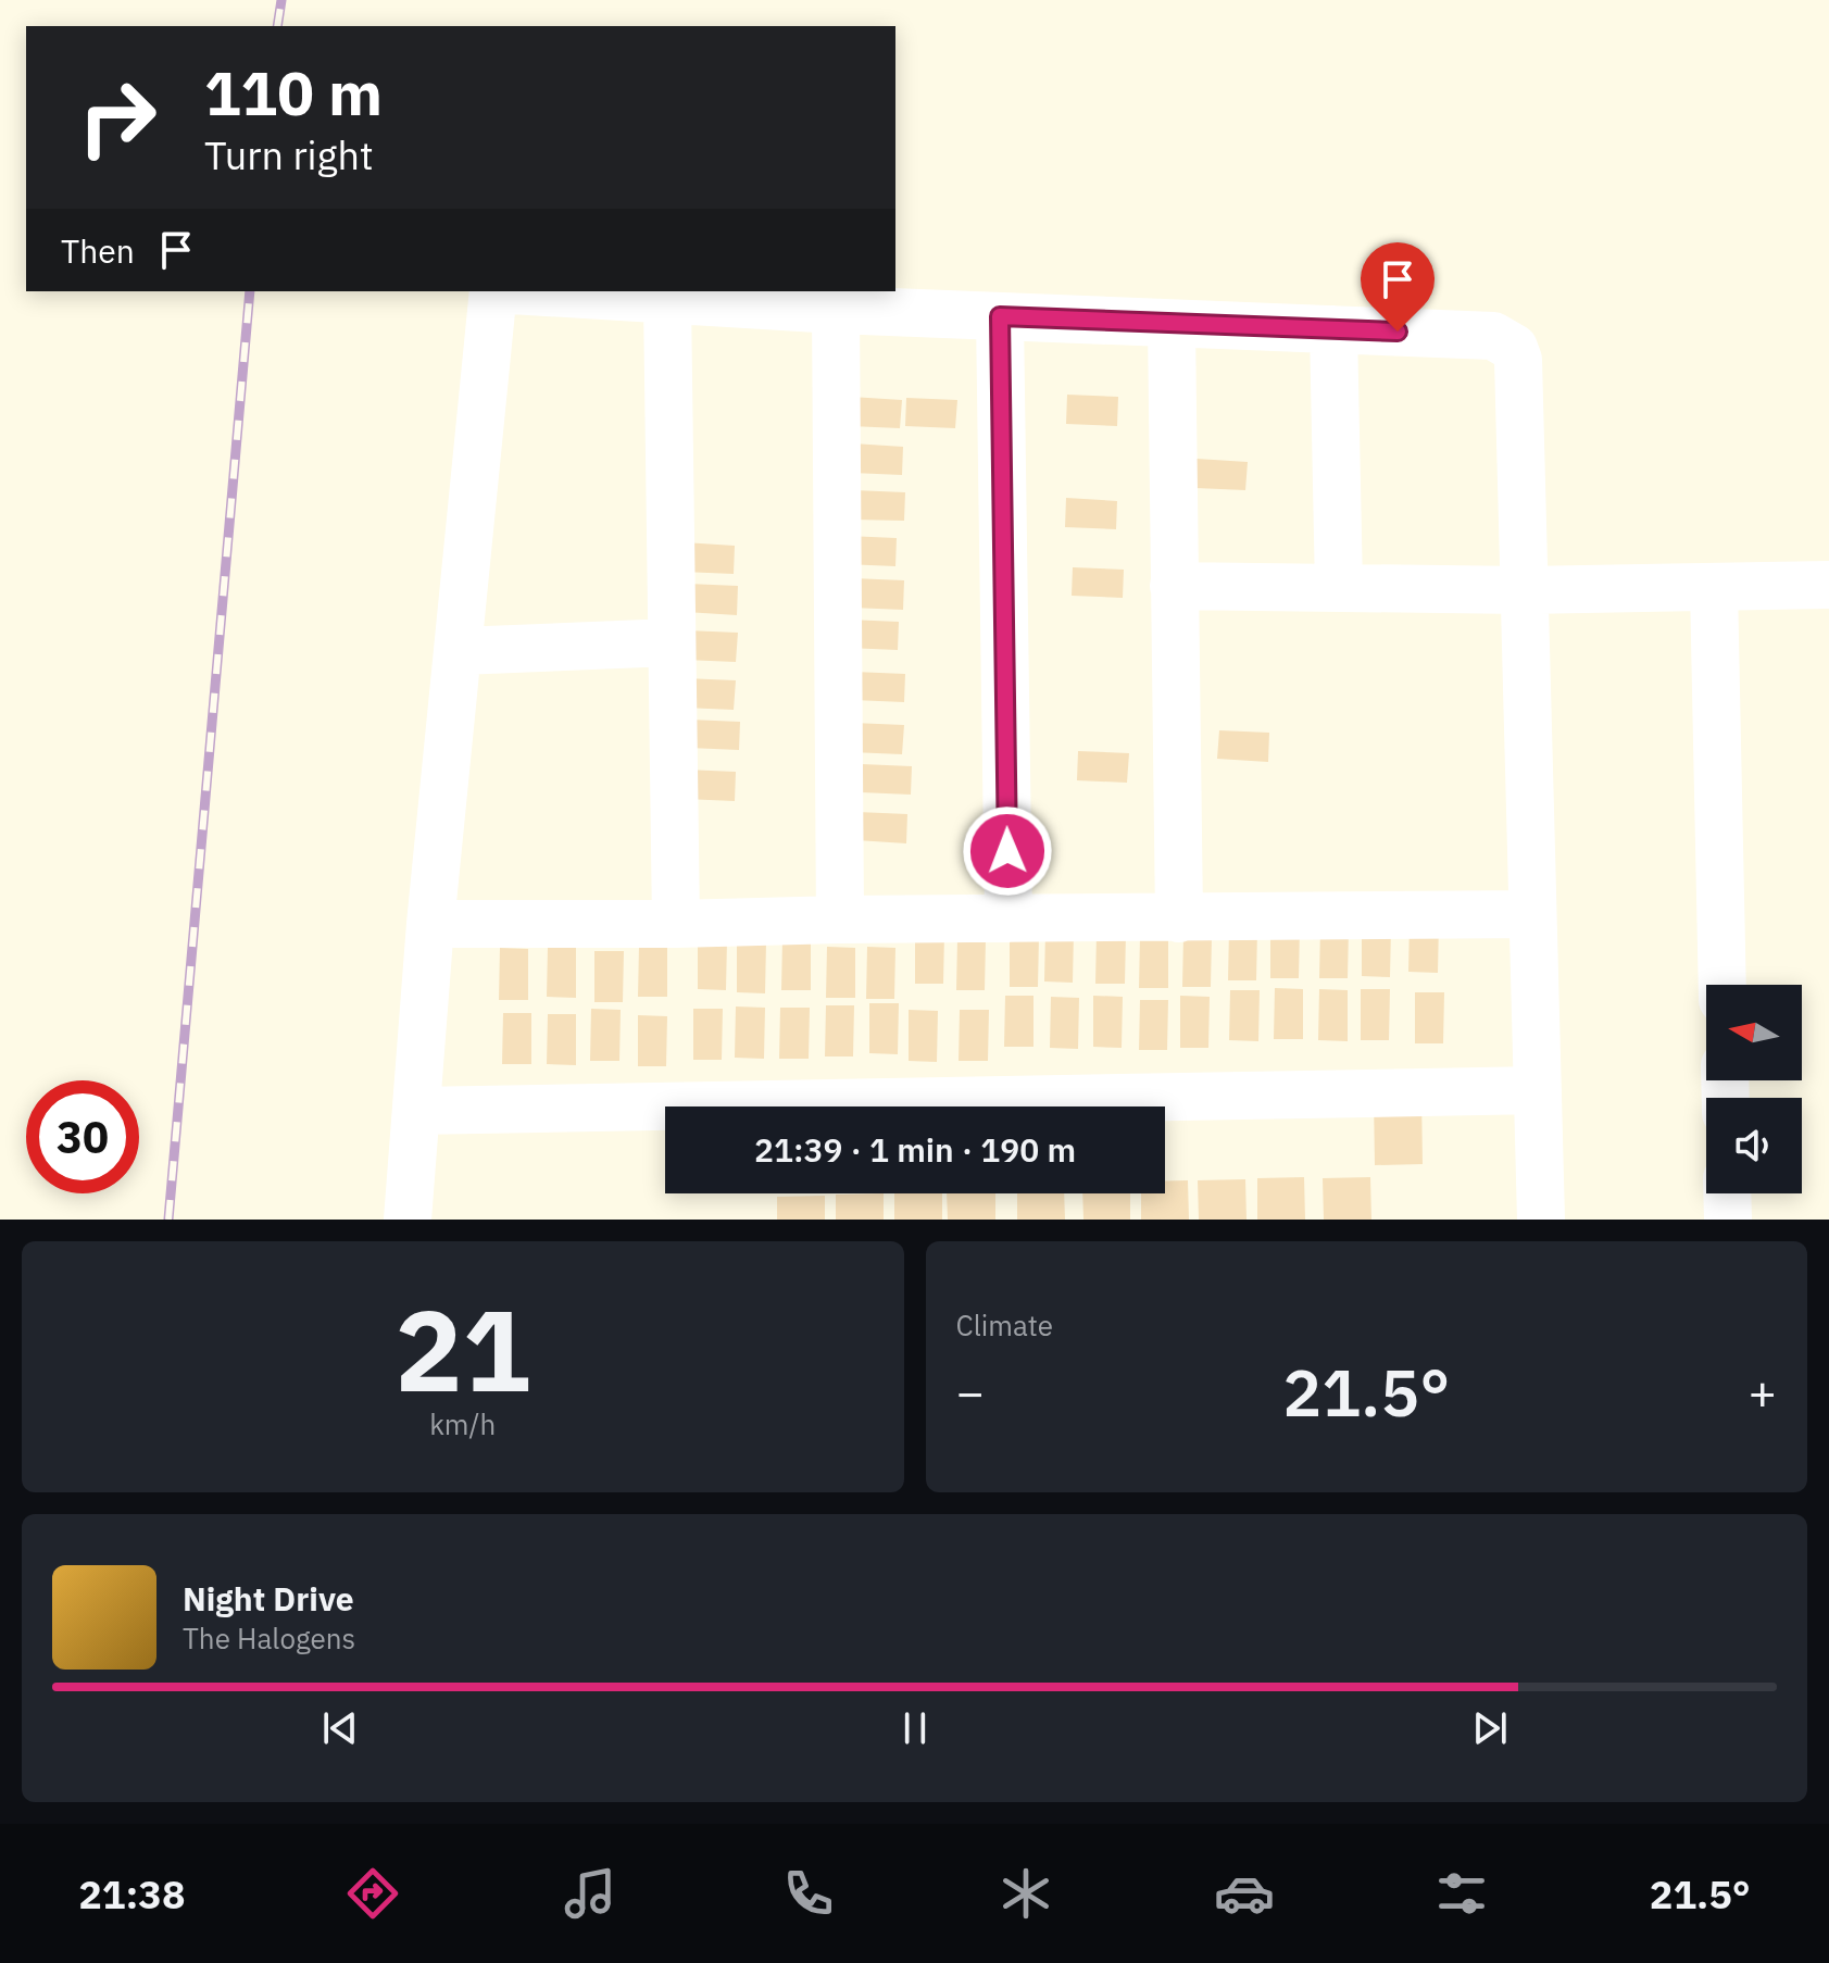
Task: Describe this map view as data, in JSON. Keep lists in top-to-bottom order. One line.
{"north":"left","page":{"turn":["110 m","Turn right"],"then":"Then","limit":"30","trip":"21:39 · 1 min · 190 m","tile":[["21","km/h"],"Climate"],"heat":["−","21.5°","+"],"song":["Night Drive","The Halogens"],"tabs":["21:38","21.5°"]}}
